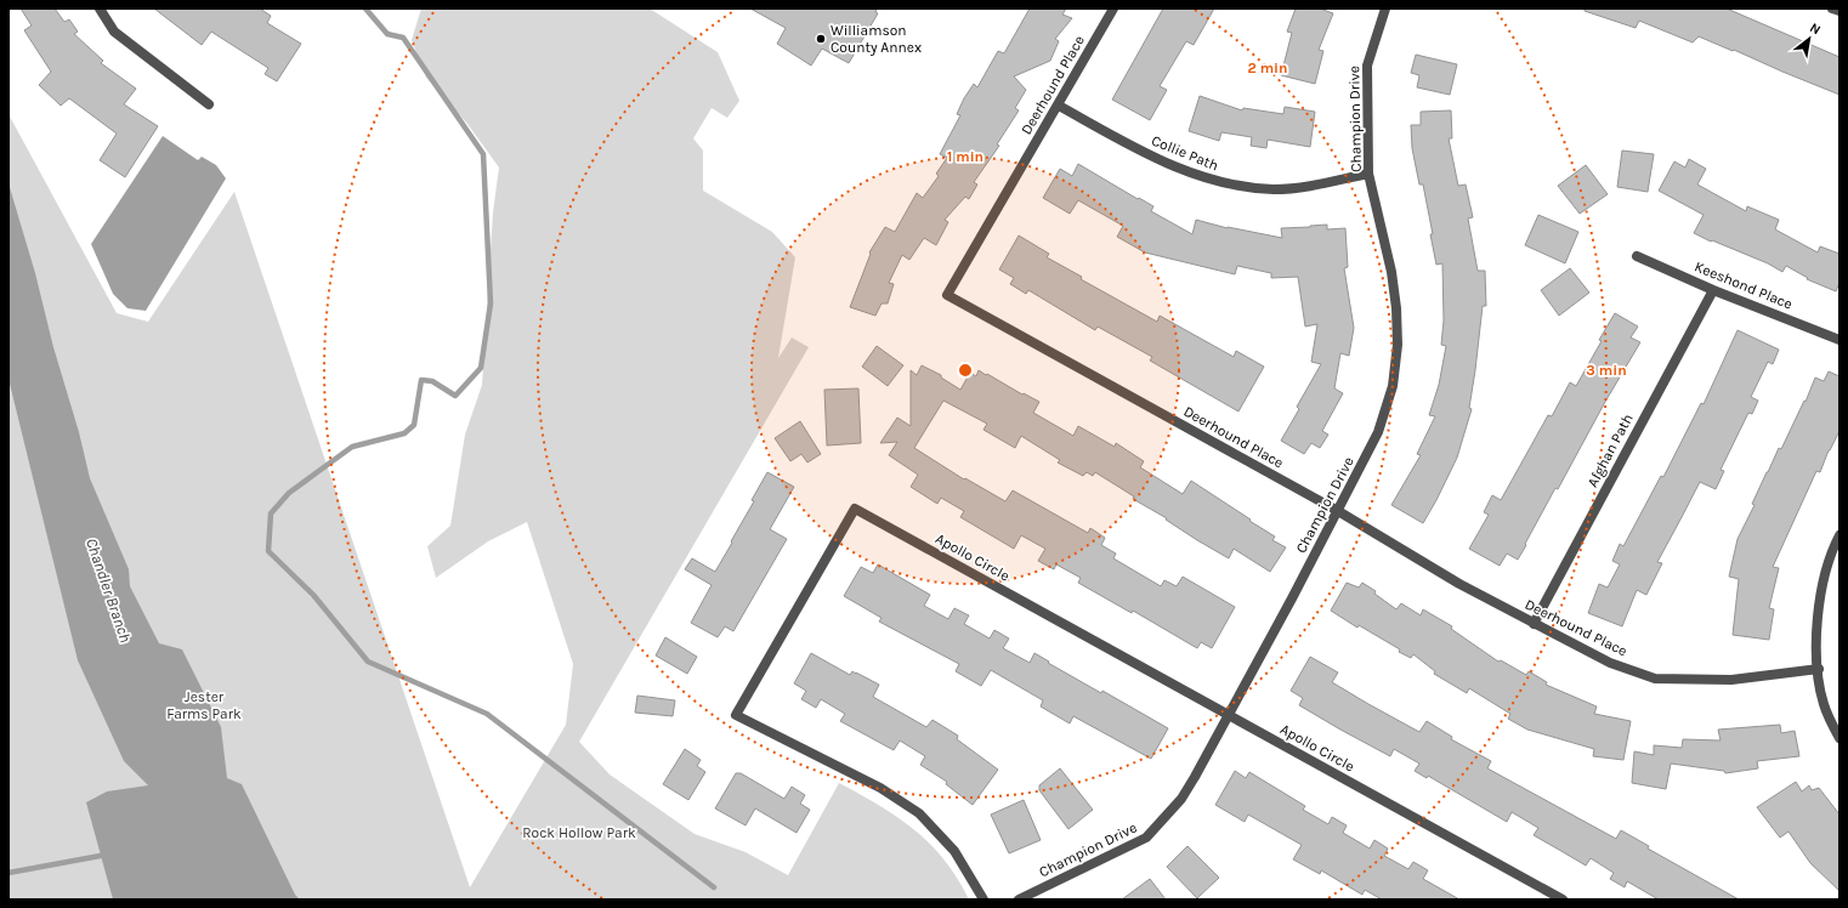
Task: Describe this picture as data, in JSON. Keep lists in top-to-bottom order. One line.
{"streets":{"street":["Deerhound Place","Champion Drive","Collie Path","Keeshond Place","Afghan Path","Apollo Circle"]},"crossings":[["Deerhound Place","Champion Drive"],["Deerhound Place","Collie Path"],["Deerhound Place","Afghan Path"],["Champion Drive","Collie Path"],["Champion Drive","Apollo Circle"],["Keeshond Place","Afghan Path"]],"water":["Chandler Branch"],"parks":["Jester Farms Park","Rock Hollow Park"],"places":["Williamson County Annex"],"north":"top right","rings":["2 min","1 min","3 min"]}
